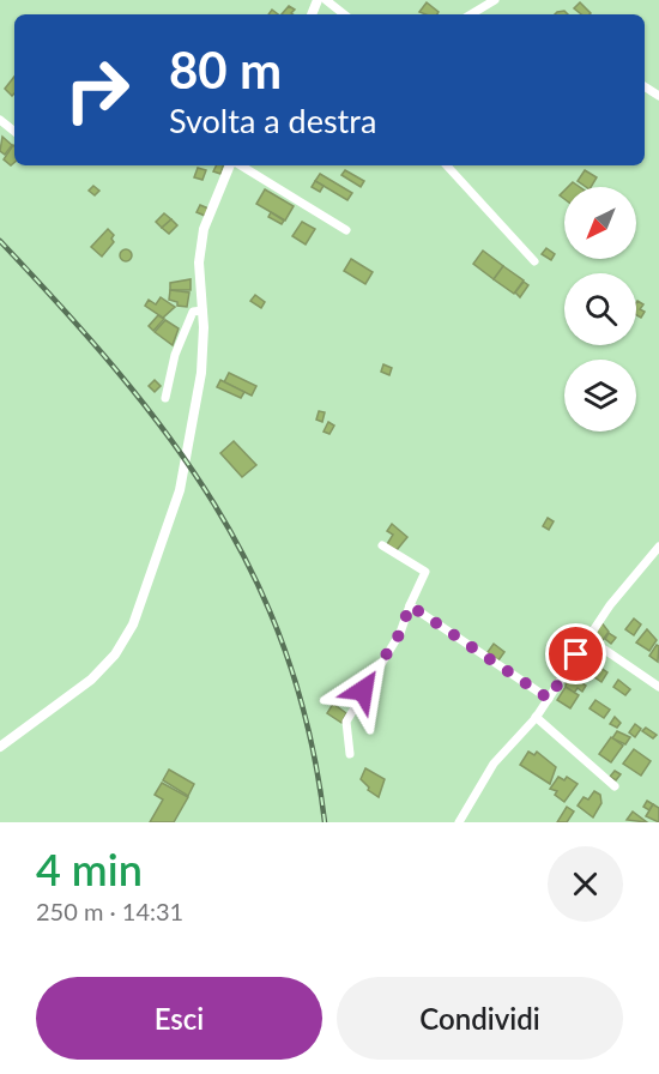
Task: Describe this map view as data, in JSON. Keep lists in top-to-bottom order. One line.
{"north":"bottom left","page":{"turn":["80 m","Svolta a destra"],"heading":["4 min","250 m · 14:31"],"buttons":["Esci","Condividi"]}}
